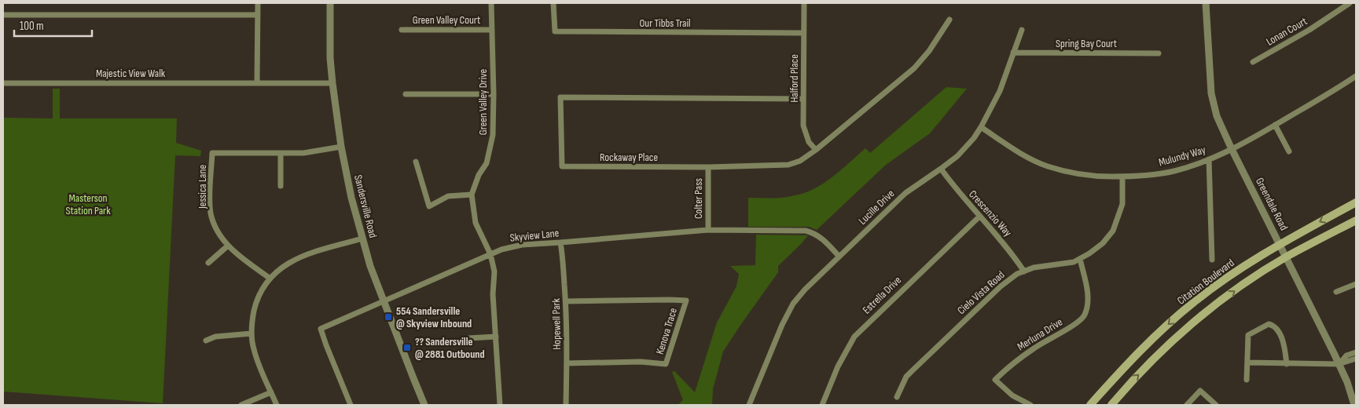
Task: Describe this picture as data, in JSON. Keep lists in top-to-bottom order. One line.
{"streets":{"main road":["Citation Boulevard"],"street":["Green Valley Court","Our Tibbs Trail","Lonan Court","Spring Bay Court","Majestic View Walk","Halford Place","Green Valley Drive","Mulundy Way","Rockaway Place","Jessica Lane","Colter Pass","Greendale Road","Sandersville Road","Lucille Drive","Crescenzio Way","Skyview Lane","Cielo Vista Road","Estrella Drive","Hopewell Park","Kenova Trace","Merluna Drive"]},"crossings":[["Green Valley Court","Green Valley Drive"],["Our Tibbs Trail","Halford Place"],["Spring Bay Court","Lucille Drive"],["Majestic View Walk","Sandersville Road"],["Halford Place","Rockaway Place"],["Green Valley Drive","Skyview Lane"],["Mulundy Way","Greendale Road"],["Mulundy Way","Lucille Drive"],["Mulundy Way","Cielo Vista Road"],["Rockaway Place","Colter Pass"],["Jessica Lane","Sandersville Road"],["Colter Pass","Skyview Lane"],["Greendale Road","Citation Boulevard"],["Sandersville Road","Skyview Lane"],["Lucille Drive","Crescenzio Way"],["Lucille Drive","Skyview Lane"],["Crescenzio Way","Cielo Vista Road"],["Crescenzio Way","Estrella Drive"],["Skyview Lane","Hopewell Park"],["Cielo Vista Road","Merluna Drive"],["Hopewell Park","Kenova Trace"]],"parks":["Masterson Station Park"],"places":{"transit":["554 Sandersville @ Skyview Inbound","?? Sandersville @ 2881 Outbound"]},"scale_bar":"100 m"}
